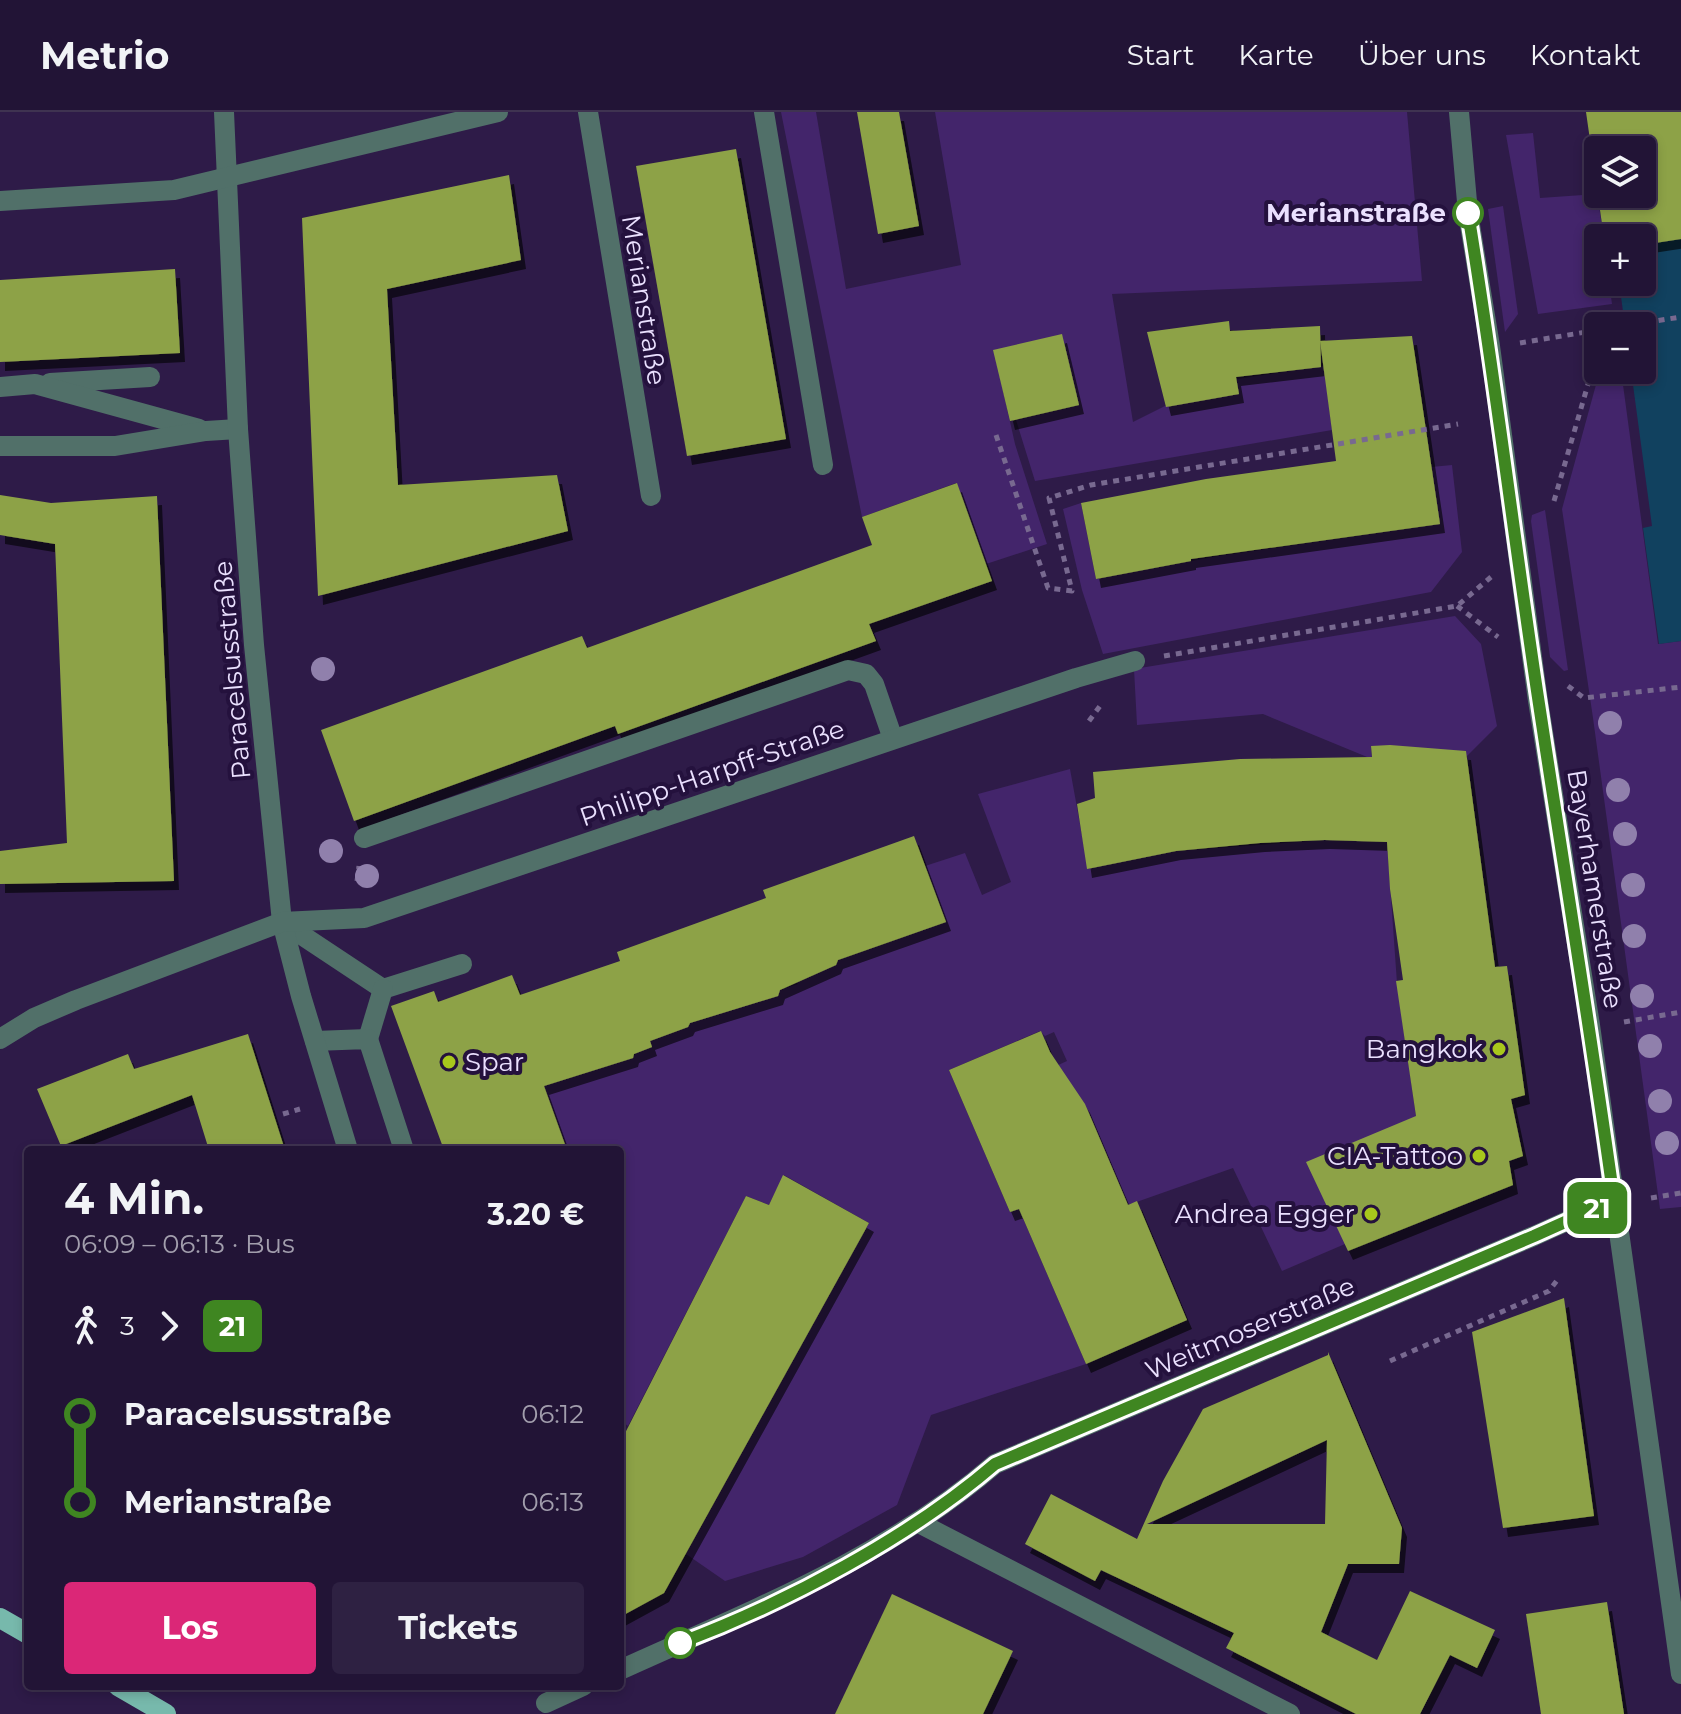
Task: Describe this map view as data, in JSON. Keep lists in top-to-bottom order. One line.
{"streets":{"street":["Merianstraße","Paracelsusstraße","Philipp-Harpff-Straße","Bayerhamerstraße","Weitmoserstraße"]},"crossings":[["Paracelsusstraße","Philipp-Harpff-Straße"],["Bayerhamerstraße","Weitmoserstraße"]],"places":["Merianstraße","Bangkok","Spar","CIA-Tattoo","Andrea Egger"],"lines":["bus line 21"],"page":{"header":"Metrio","nav":["Start","Karte","Über uns","Kontakt"],"on_map":"21","map_buttons":["+","−"],"heading":["4 Min.","06:09 – 06:13 · Bus","3.20 €"],"legs":["3","21"],"list":[{"name":"Paracelsusstraße","value":"06:12"},{"name":"Merianstraße","value":"06:13"}],"buttons":["Los","Tickets"]}}
